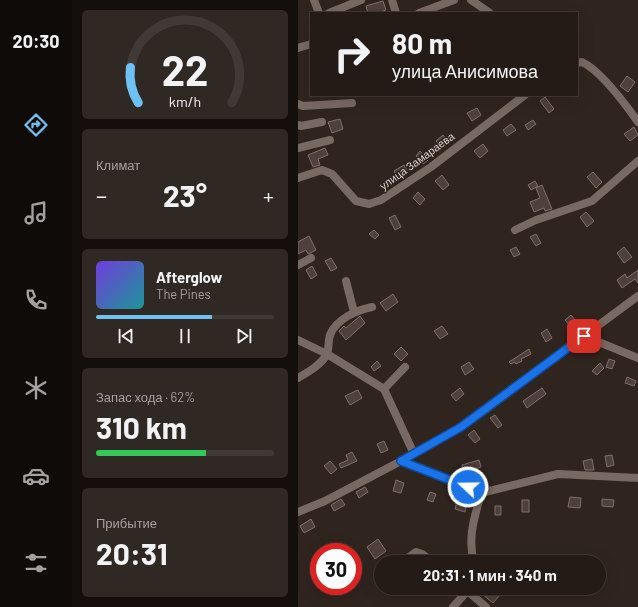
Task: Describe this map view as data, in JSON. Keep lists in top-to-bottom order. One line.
{"streets":{"street":["улица Замараева"]},"page":{"tabs":"20:30","turn":["80 m","улица Анисимова"],"tile":["Климат",["Запас хода · 62%","310 km"],["Прибытие","20:31"]],"heat":["−","23°","+"],"song":["Afterglow","The Pines"],"limit":"30","trip":"20:31 · 1 мин · 340 m","gauge":["22","km/h"]}}
